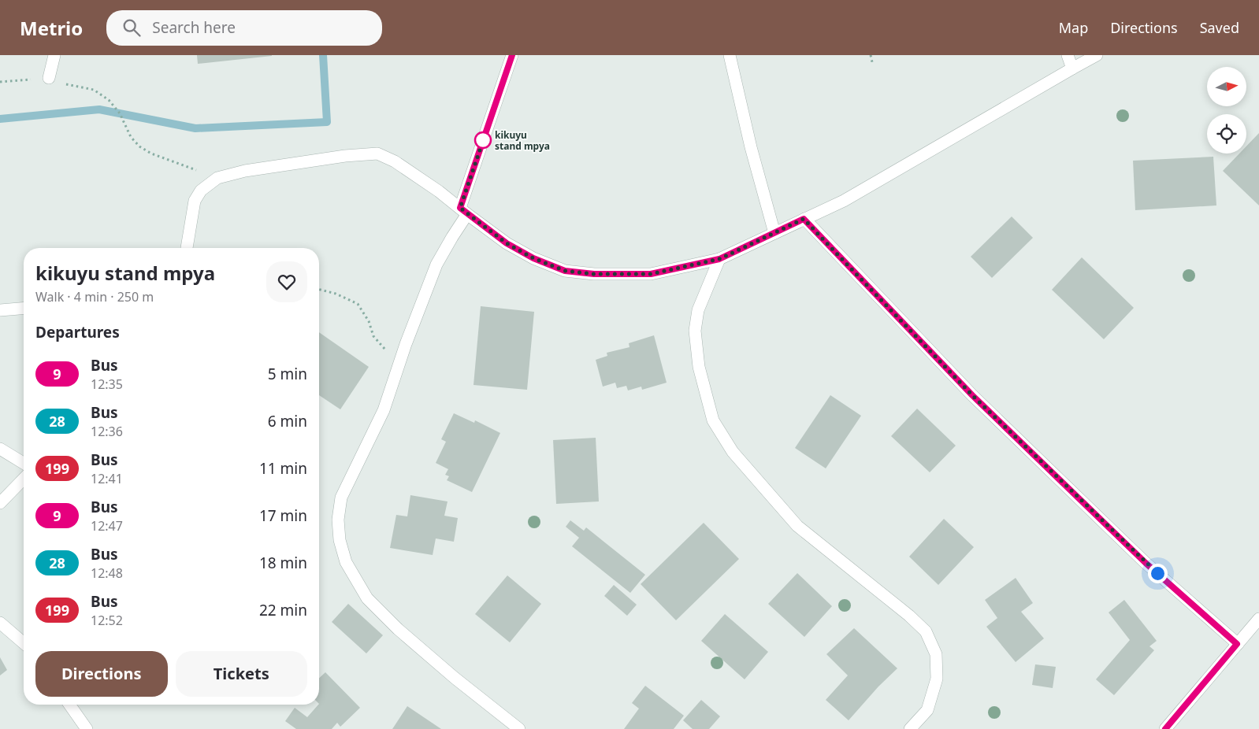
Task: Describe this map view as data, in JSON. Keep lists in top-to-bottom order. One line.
{"places":["kikuyu stand mpya"],"lines":["bus line 9"],"north":"right","page":{"header":"Metrio","search":"Search here","nav":["Map","Directions","Saved"],"heading":[["kikuyu stand mpya","Walk · 4 min · 250 m"],"Departures"],"list":[{"mark":"9","name":"Bus","note":"12:35","value":"5 min"},{"mark":"28","name":"Bus","note":"12:36","value":"6 min"},{"mark":"199","name":"Bus","note":"12:41","value":"11 min"},{"mark":"9","name":"Bus","note":"12:47","value":"17 min"},{"mark":"28","name":"Bus","note":"12:48","value":"18 min"},{"mark":"199","name":"Bus","note":"12:52","value":"22 min"}],"buttons":["Directions","Tickets"]}}
